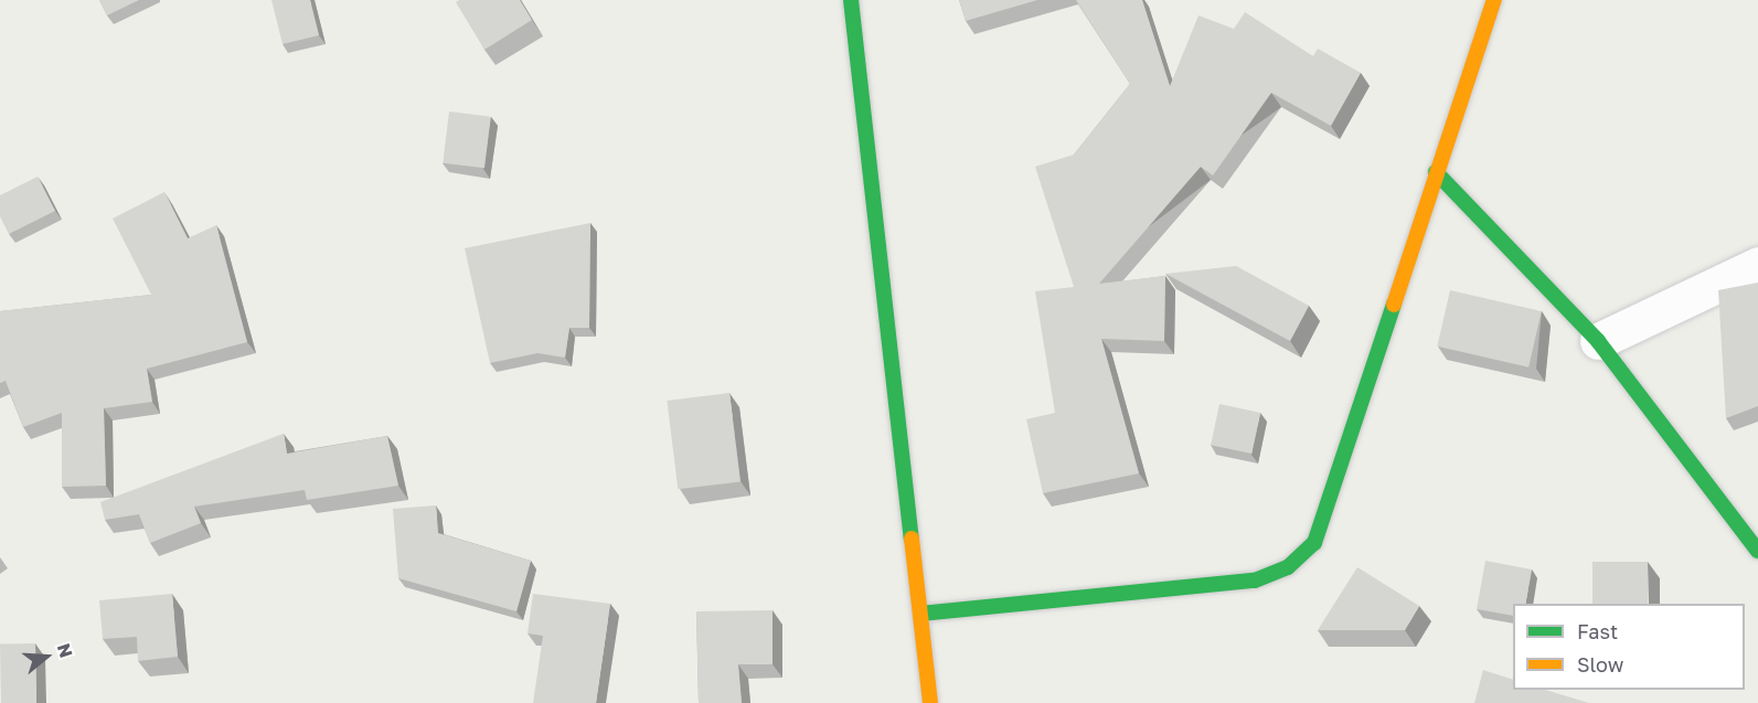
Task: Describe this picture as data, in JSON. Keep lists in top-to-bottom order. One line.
{"legend":["Fast","Slow"],"north":"right"}
